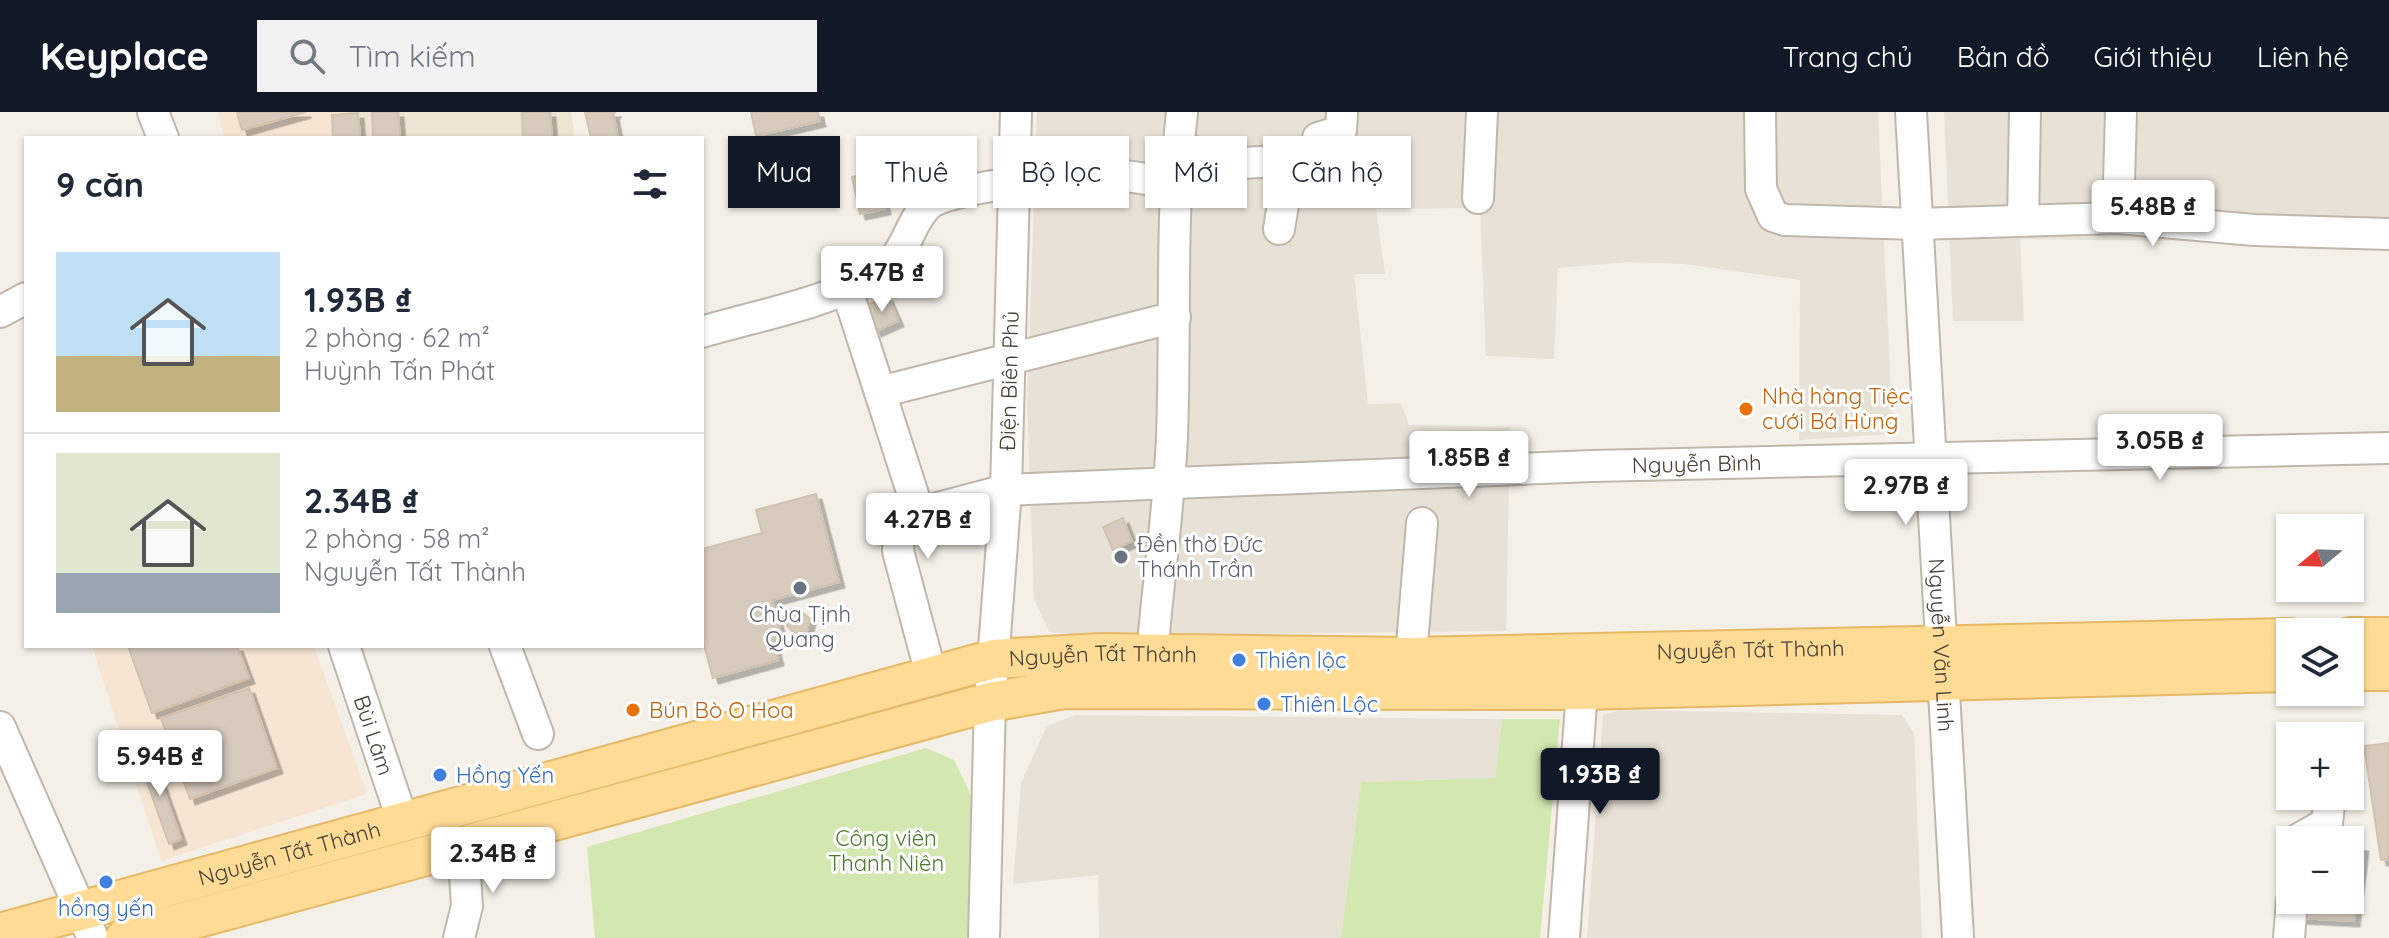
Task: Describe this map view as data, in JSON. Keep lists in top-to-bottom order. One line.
{"streets":{"main road":["Nguyễn Tất Thành"],"street":["Điện Biên Phủ","Nguyễn Bình","Nguyễn Văn Linh","Bùi Lâm"]},"crossings":[["Điện Biên Phủ","Nguyễn Bình"],["Điện Biên Phủ","Nguyễn Tất Thành"],["Nguyễn Bình","Nguyễn Văn Linh"],["Nguyễn Văn Linh","Nguyễn Tất Thành"],["Nguyễn Tất Thành","Bùi Lâm"]],"parks":["Công viên Thanh Niên"],"places":["Nhà hàng Tiệc cưới Bá Hùng","Đền thờ Đức Thánh Trần","Chùa Tịnh Quang","Thiên lộc","Thiên Lộc","Bún Bò O Hoa","Hồng Yến","hồng yến"],"north":"left","page":{"header":"Keyplace","search":"Tìm kiếm","nav":["Trang chủ","Bản đồ","Giới thiệu","Liên hệ"],"chip":["Mua","Thuê","Bộ lọc","Mới","Căn hộ"],"heading":"9 căn","price":["5.48B ₫","5.47B ₫","3.05B ₫","1.85B ₫","2.97B ₫","4.27B ₫","5.94B ₫","1.93B ₫","2.34B ₫"],"list":[{"name":"1.93B ₫","note":"2 phòng · 62 m² · Huỳnh Tấn Phát"},{"name":"2.34B ₫","note":"2 phòng · 58 m² · Nguyễn Tất Thành"}],"map_buttons":["+","−"]}}
